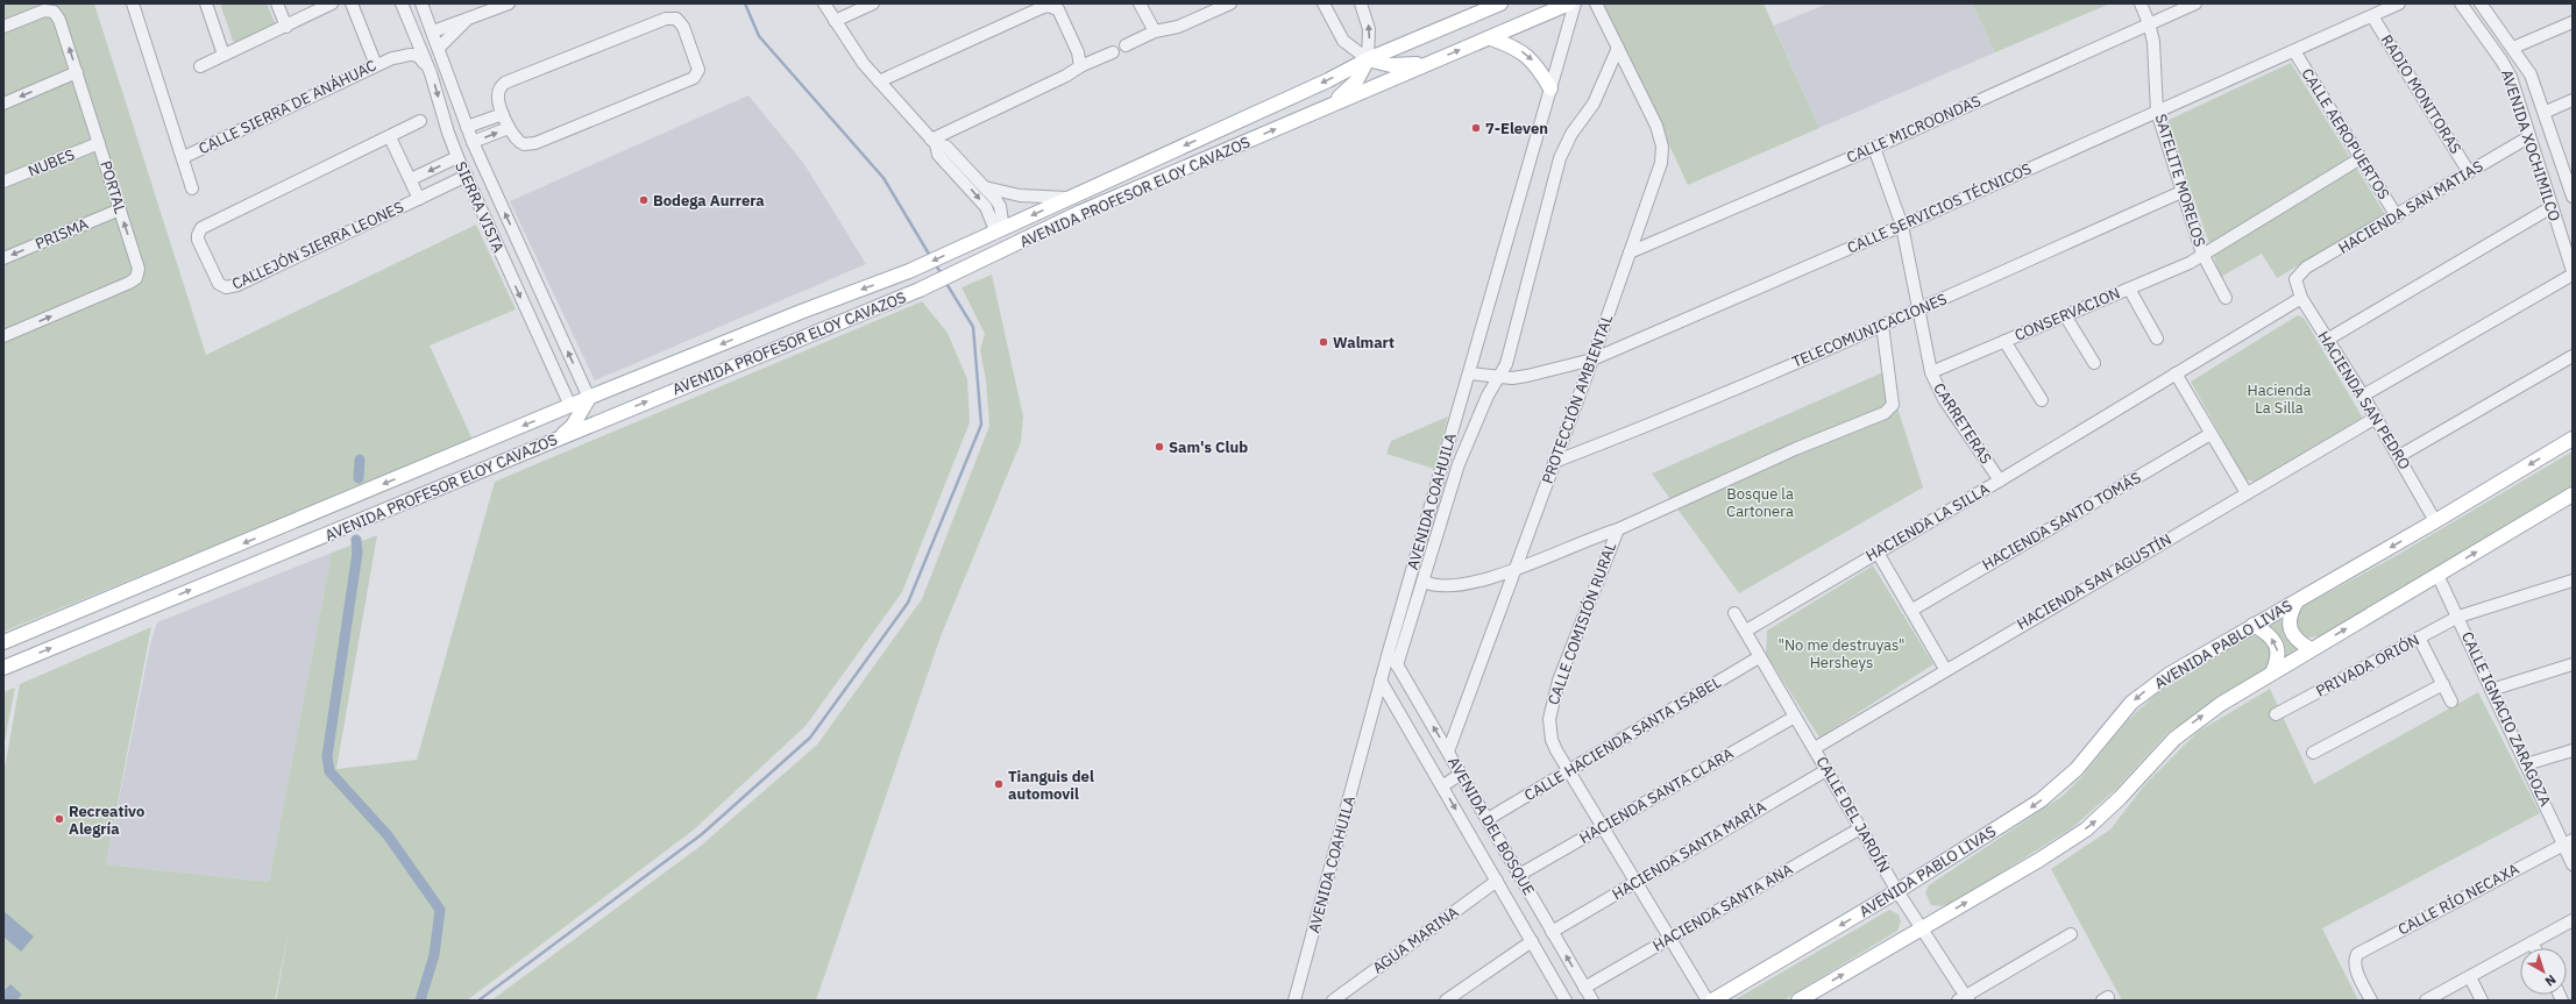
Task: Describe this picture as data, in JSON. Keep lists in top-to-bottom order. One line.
{"streets":{"main road":["AVENIDA PROFESOR ELOY CAVAZOS","AVENIDA PABLO LIVAS"],"street":["RADIO MONITORAS","CALLE SIERRA DE ANÁHUAC","CALLE MICROONDAS","CALLE AEROPUERTOS","AVENIDA XOCHIMILCO","NUBES","SATELITE MORELOS","PORTAL","SIERRA VISTA","HACIENDA SAN MATIAS","CALLE SERVICIOS TÉCNICOS","PRISMA","CALLEJÓN SIERRA LEONES","CONSERVACION","TELECOMUNICACIONES","PROTECCIÓN AMBIENTAL","HACIENDA SAN PEDRO","CARRETERAS","AVENIDA COAHUILA","HACIENDA SANTO TOMÁS","HACIENDA LA SILLA","HACIENDA SAN AGUSTÍN","CALLE COMISIÓN RURAL","PRIVADA ORIÓN","CALLE IGNACIO ZARAGOZA","CALLE HACIENDA SANTA ISABEL","HACIENDA SANTA CLARA","CALLE DEL JARDÍN","AVENIDA DEL BOSQUE","HACIENDA SANTA MARÍA","CALLE RÍO NECAXA","HACIENDA SANTA ANA","AGUA MARINA"]},"crossings":[["RADIO MONITORAS","HACIENDA SAN MATIAS"],["RADIO MONITORAS","CALLE SERVICIOS TÉCNICOS"],["CALLE SIERRA DE ANÁHUAC","SIERRA VISTA"],["CALLE MICROONDAS","SATELITE MORELOS"],["CALLE MICROONDAS","PROTECCIÓN AMBIENTAL"],["CALLE MICROONDAS","CARRETERAS"],["CALLE AEROPUERTOS","HACIENDA SAN MATIAS"],["CALLE AEROPUERTOS","CALLE SERVICIOS TÉCNICOS"],["CALLE AEROPUERTOS","CONSERVACION"],["AVENIDA XOCHIMILCO","HACIENDA SAN MATIAS"],["NUBES","PORTAL"],["SATELITE MORELOS","CALLE SERVICIOS TÉCNICOS"],["SATELITE MORELOS","CONSERVACION"],["SATELITE MORELOS","TELECOMUNICACIONES"],["PORTAL","PRISMA"],["AVENIDA PROFESOR ELOY CAVAZOS","SIERRA VISTA"],["SIERRA VISTA","CALLEJÓN SIERRA LEONES"],["HACIENDA SAN MATIAS","HACIENDA SAN PEDRO"],["CALLE SERVICIOS TÉCNICOS","PROTECCIÓN AMBIENTAL"],["CALLE SERVICIOS TÉCNICOS","CARRETERAS"],["CALLE SERVICIOS TÉCNICOS","AVENIDA COAHUILA"],["CONSERVACION","CARRETERAS"],["TELECOMUNICACIONES","PROTECCIÓN AMBIENTAL"],["TELECOMUNICACIONES","CARRETERAS"],["PROTECCIÓN AMBIENTAL","AVENIDA DEL BOSQUE"],["HACIENDA SAN PEDRO","HACIENDA LA SILLA"],["HACIENDA SAN PEDRO","HACIENDA SAN AGUSTÍN"],["HACIENDA SAN PEDRO","AVENIDA PABLO LIVAS"],["CARRETERAS","HACIENDA LA SILLA"],["AVENIDA COAHUILA","AVENIDA DEL BOSQUE"],["HACIENDA LA SILLA","CALLE DEL JARDÍN"],["HACIENDA SAN AGUSTÍN","CALLE DEL JARDÍN"],["CALLE COMISIÓN RURAL","CALLE HACIENDA SANTA ISABEL"],["CALLE COMISIÓN RURAL","HACIENDA SANTA CLARA"],["CALLE COMISIÓN RURAL","HACIENDA SANTA MARÍA"],["CALLE COMISIÓN RURAL","HACIENDA SANTA ANA"],["AVENIDA PABLO LIVAS","CALLE DEL JARDÍN"],["PRIVADA ORIÓN","CALLE IGNACIO ZARAGOZA"],["CALLE IGNACIO ZARAGOZA","CALLE RÍO NECAXA"],["CALLE HACIENDA SANTA ISABEL","CALLE DEL JARDÍN"],["CALLE HACIENDA SANTA ISABEL","AVENIDA DEL BOSQUE"],["HACIENDA SANTA CLARA","CALLE DEL JARDÍN"],["HACIENDA SANTA CLARA","AVENIDA DEL BOSQUE"],["CALLE DEL JARDÍN","HACIENDA SANTA MARÍA"],["CALLE DEL JARDÍN","HACIENDA SANTA ANA"],["AVENIDA DEL BOSQUE","HACIENDA SANTA MARÍA"],["AVENIDA DEL BOSQUE","HACIENDA SANTA ANA"],["AVENIDA DEL BOSQUE","AGUA MARINA"]],"one_way":["PRISMA"],"parks":["Hacienda La Silla","Bosque la Cartonera","\"No me destruyas\" Hersheys"],"places":["7-Eleven","Bodega Aurrera","Walmart","Sam's Club","Tianguis del automovil","Recreativo Alegría"],"north":"bottom right"}
